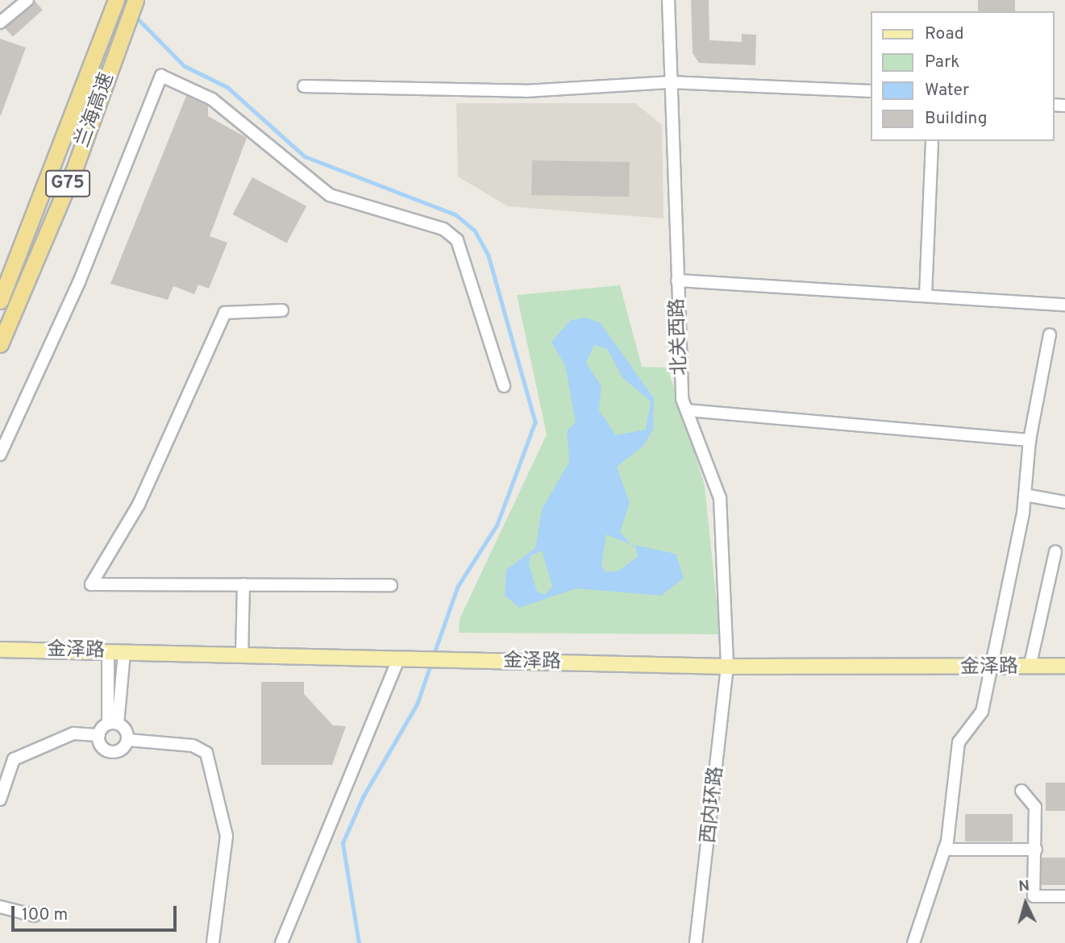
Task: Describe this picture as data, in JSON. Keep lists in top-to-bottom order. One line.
{"streets":{"highway":["兰海高速","G75"],"main road":["金泽路"],"street":["北关西路","西内环路"]},"crossings":[["北关西路","金泽路"],["北关西路","西内环路"],["金泽路","西内环路"]],"legend":["Road","Park","Water","Building"],"scale_bar":"100 m","north":"top"}
